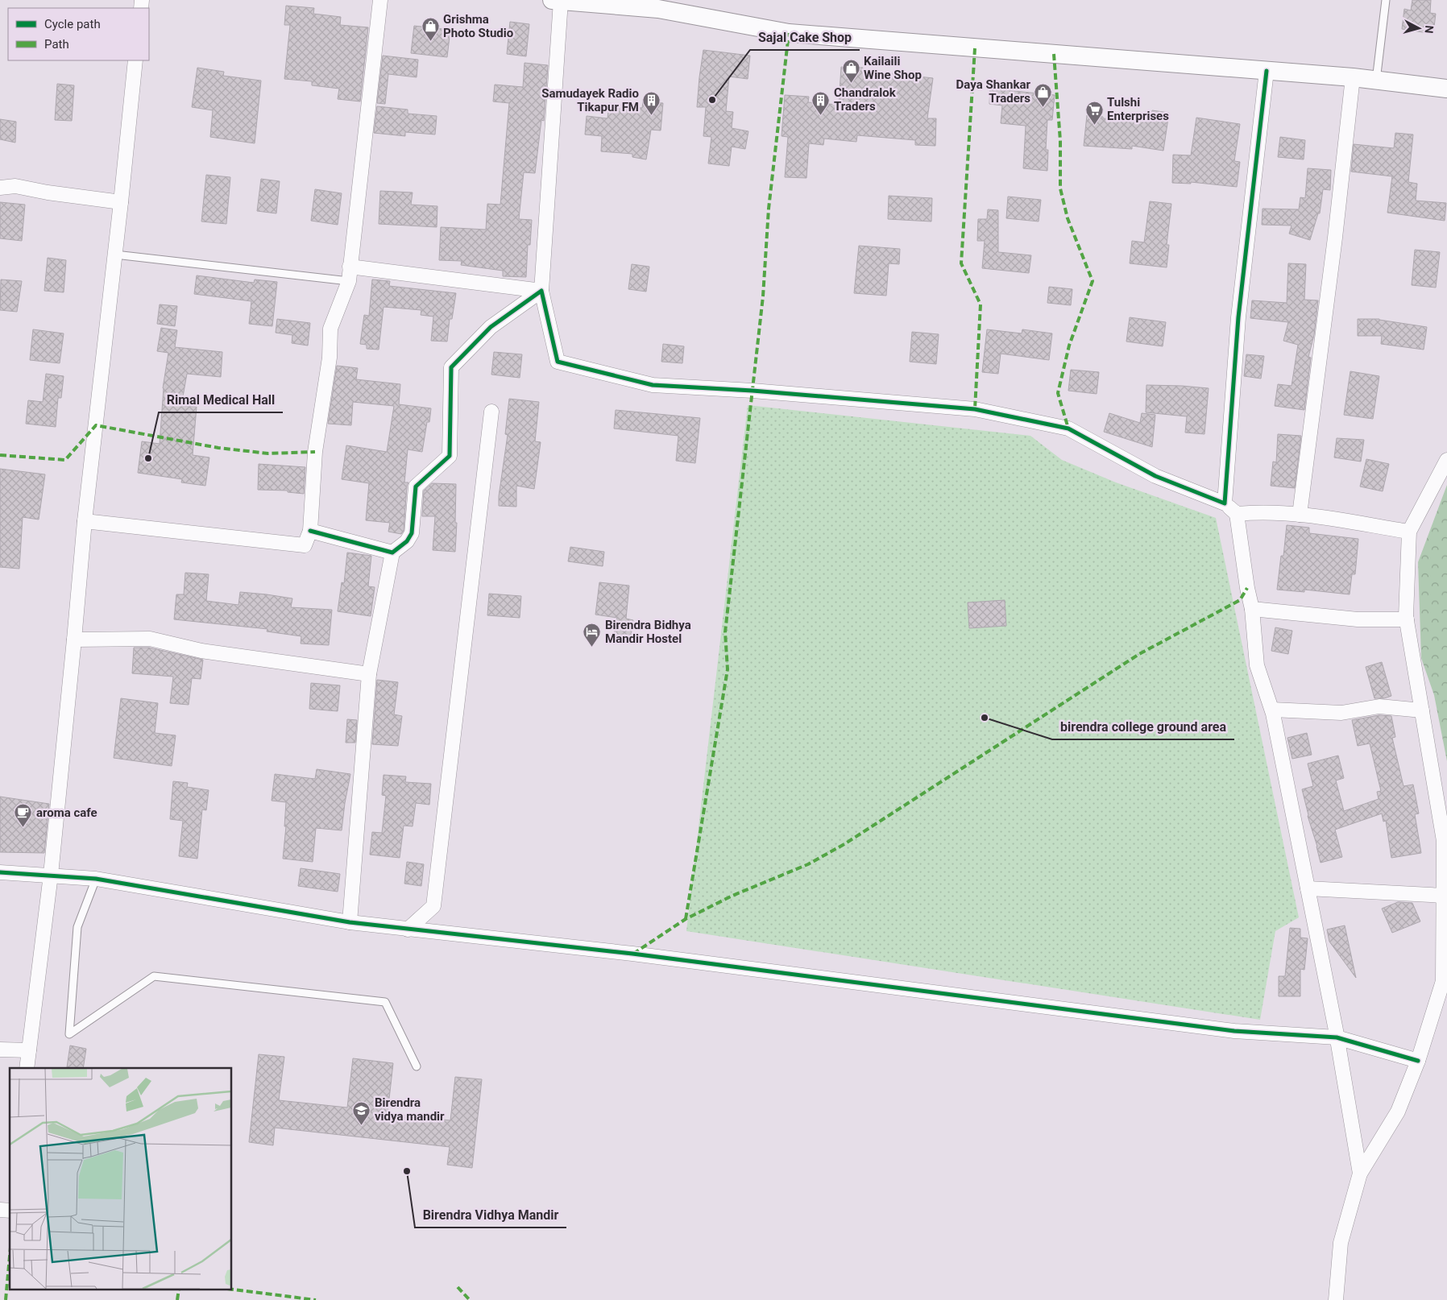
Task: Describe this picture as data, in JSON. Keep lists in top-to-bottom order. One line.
{"places":{"shop":["Grishma Photo Studio","Kailaili Wine Shop","Daya Shankar Traders"],"other":["Sajal Cake Shop","Rimal Medical Hall","birendra college ground area","Birendra Vidhya Mandir"],"building":["Chandralok Traders","Samudayek Radio Tikapur FM"],"supermarket":["Tulshi Enterprises"],"hotel":["Birendra Bidhya Mandir Hostel"],"cafe":["aroma cafe"],"school or university":["Birendra vidya mandir"]},"legend":["Cycle path","Path"],"north":"right"}
